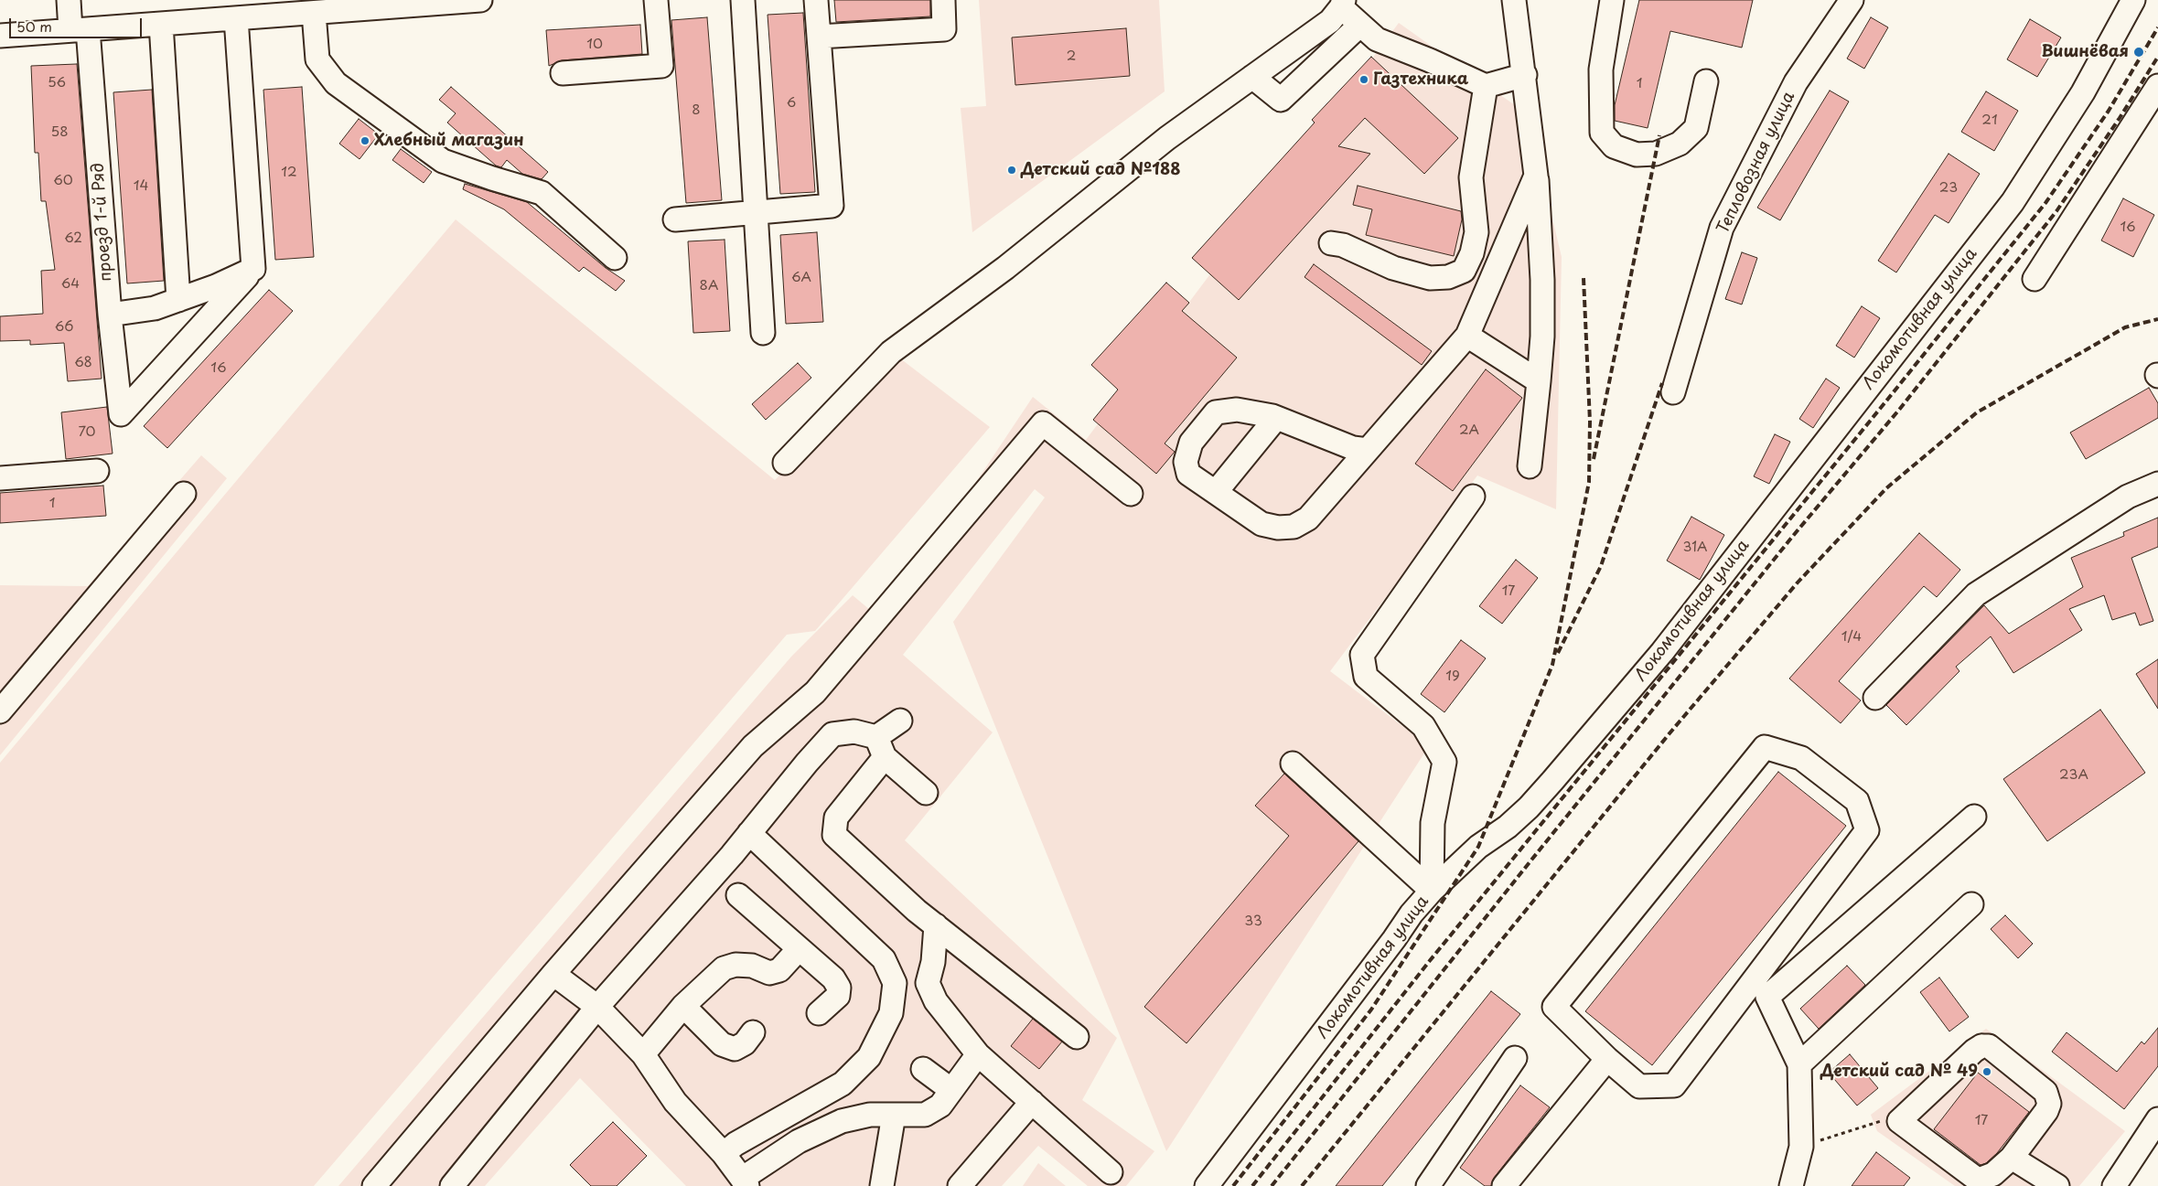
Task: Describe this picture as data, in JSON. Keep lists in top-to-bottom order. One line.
{"streets":{"street":["Тепловозная улица","проезд 1-й Ряд","Локомотивная улица"]},"places":["Вишнёвая","Газтехника","Хлебный магазин","Детский сад №188","Детский сад № 49"],"house_numbers":["10","2","56","1","6","8","21","58","12","60","14","23","16","62","6А","64","8А","66","68","16","2А","70","1","31А","17","1/4","19","23А","33","17"],"scale_bar":"50 m"}
